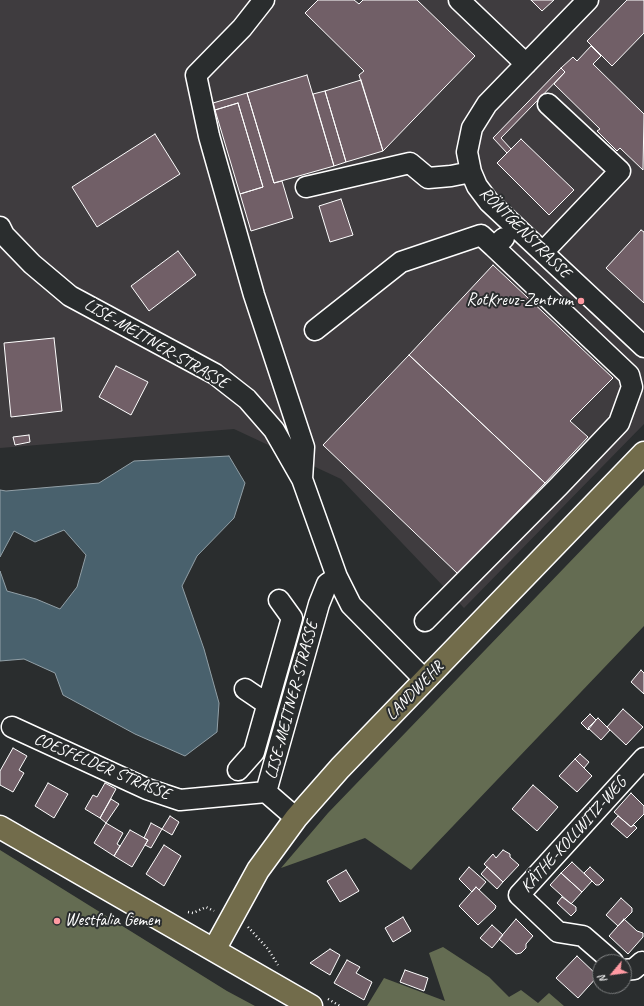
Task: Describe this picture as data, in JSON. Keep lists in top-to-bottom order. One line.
{"streets":{"main road":["LANDWEHR"],"street":["RÖNTGENSTRASSE","LISE-MEITNER-STRASSE","COESFELDER STRASSE","KÄTHE-KOLLWITZ-WEG"]},"crossings":[["LISE-MEITNER-STRASSE","LANDWEHR"],["LISE-MEITNER-STRASSE","COESFELDER STRASSE"]],"places":["RotKreuz-Zentrum","Westfalia Gemen"],"north":"bottom left"}
